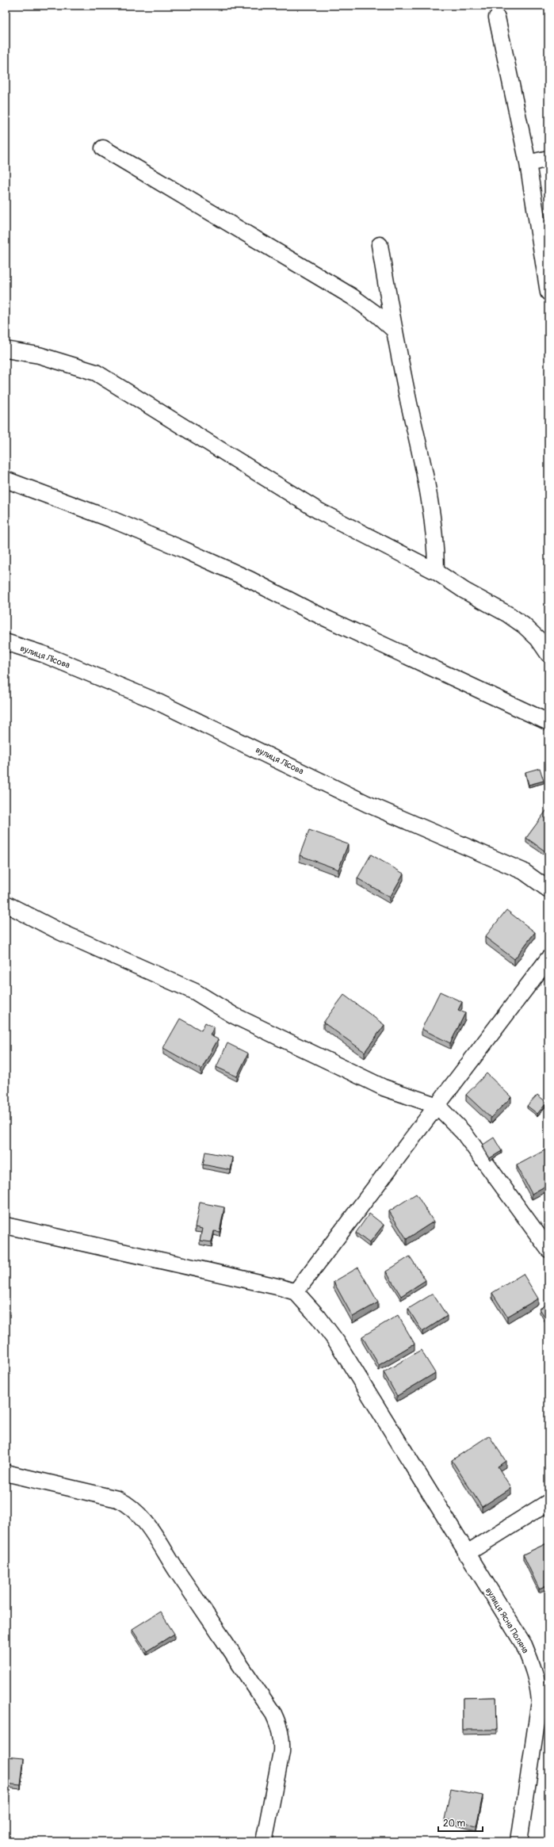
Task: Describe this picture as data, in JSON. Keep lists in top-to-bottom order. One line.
{"streets":{"street":["вулиця Лісова","вулиця Ясна Поляна"]},"scale_bar":"20 m"}
